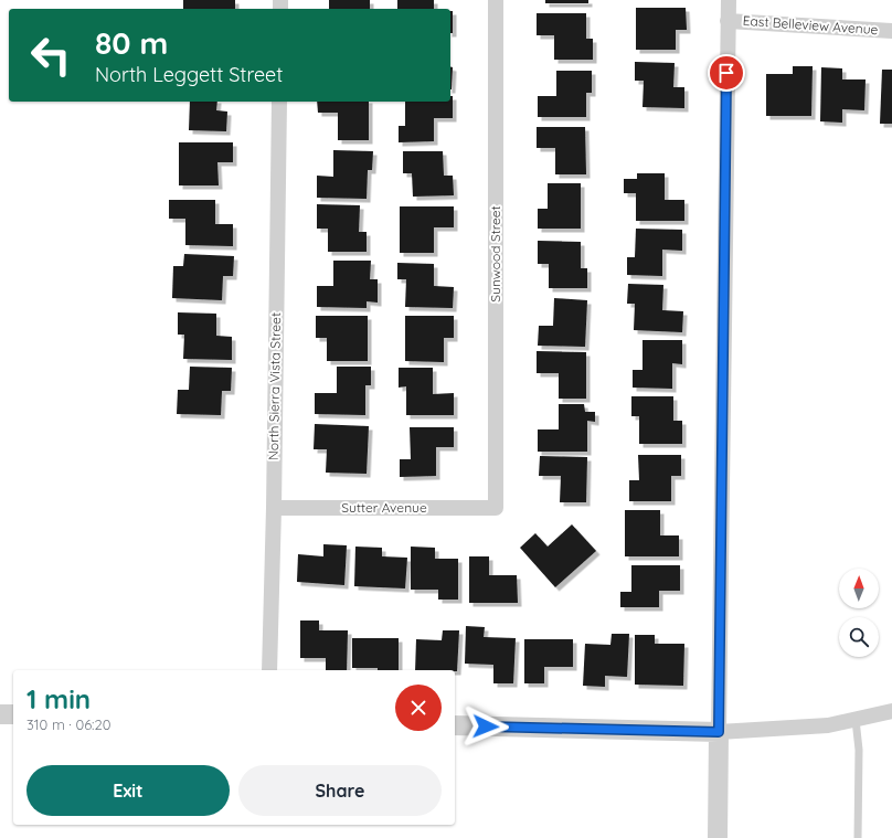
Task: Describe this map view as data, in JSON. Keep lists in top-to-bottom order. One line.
{"streets":{"street":["East Belleview Avenue","Sunwood Street","North Sierra Vista Street","Sutter Avenue"]},"crossings":[["Sunwood Street","Sutter Avenue"],["North Sierra Vista Street","Sutter Avenue"]],"north":"top","page":{"turn":["80 m","North Leggett Street"],"heading":["1 min","310 m · 06:20"],"buttons":["Exit","Share"]}}
